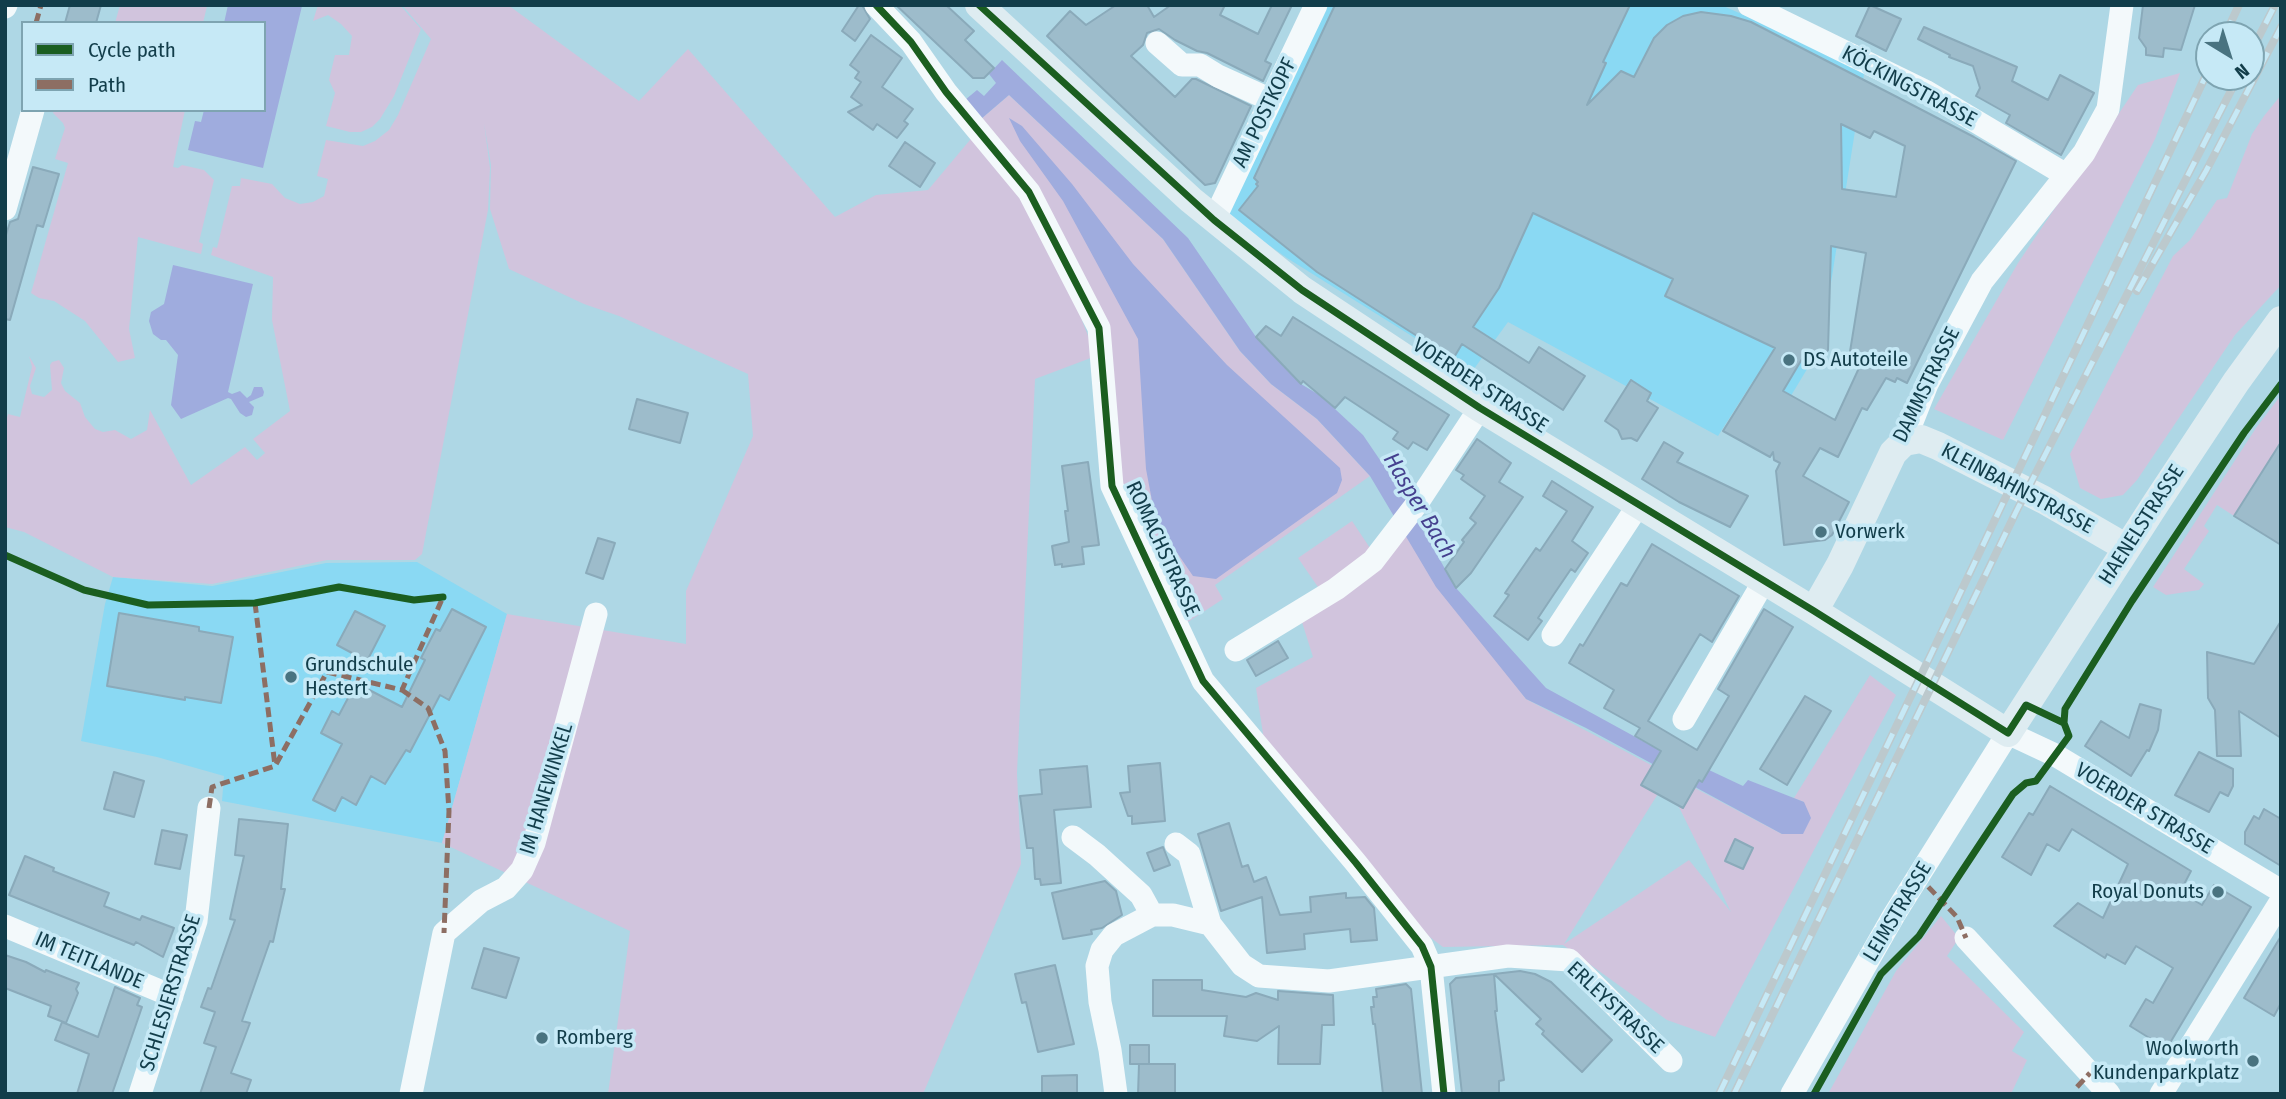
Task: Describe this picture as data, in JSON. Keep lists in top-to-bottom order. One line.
{"streets":{"main road":["DAMMSTRASSE","VOERDER STRASSE","KLEINBAHNSTRASSE","HAENELSTRASSE"],"street":["KÖCKINGSTRASSE","AM POSTKOPF","ROMACHSTRASSE","IM HANEWINKEL","LEIMSTRASSE","IM TEITLANDE","SCHLESIERSTRASSE","ERLEYSTRASSE"]},"crossings":[["KÖCKINGSTRASSE","DAMMSTRASSE"],["AM POSTKOPF","VOERDER STRASSE"],["DAMMSTRASSE","VOERDER STRASSE"],["DAMMSTRASSE","KLEINBAHNSTRASSE"],["VOERDER STRASSE","HAENELSTRASSE"],["VOERDER STRASSE","LEIMSTRASSE"],["KLEINBAHNSTRASSE","HAENELSTRASSE"],["HAENELSTRASSE","LEIMSTRASSE"],["ROMACHSTRASSE","ERLEYSTRASSE"],["IM TEITLANDE","SCHLESIERSTRASSE"]],"water":["Hasper Bach"],"places":["DS Autoteile","Vorwerk","Grundschule Hestert","Royal Donuts","Romberg","Woolworth Kundenparkplatz"],"legend":["Cycle path","Path"],"north":"bottom right"}
